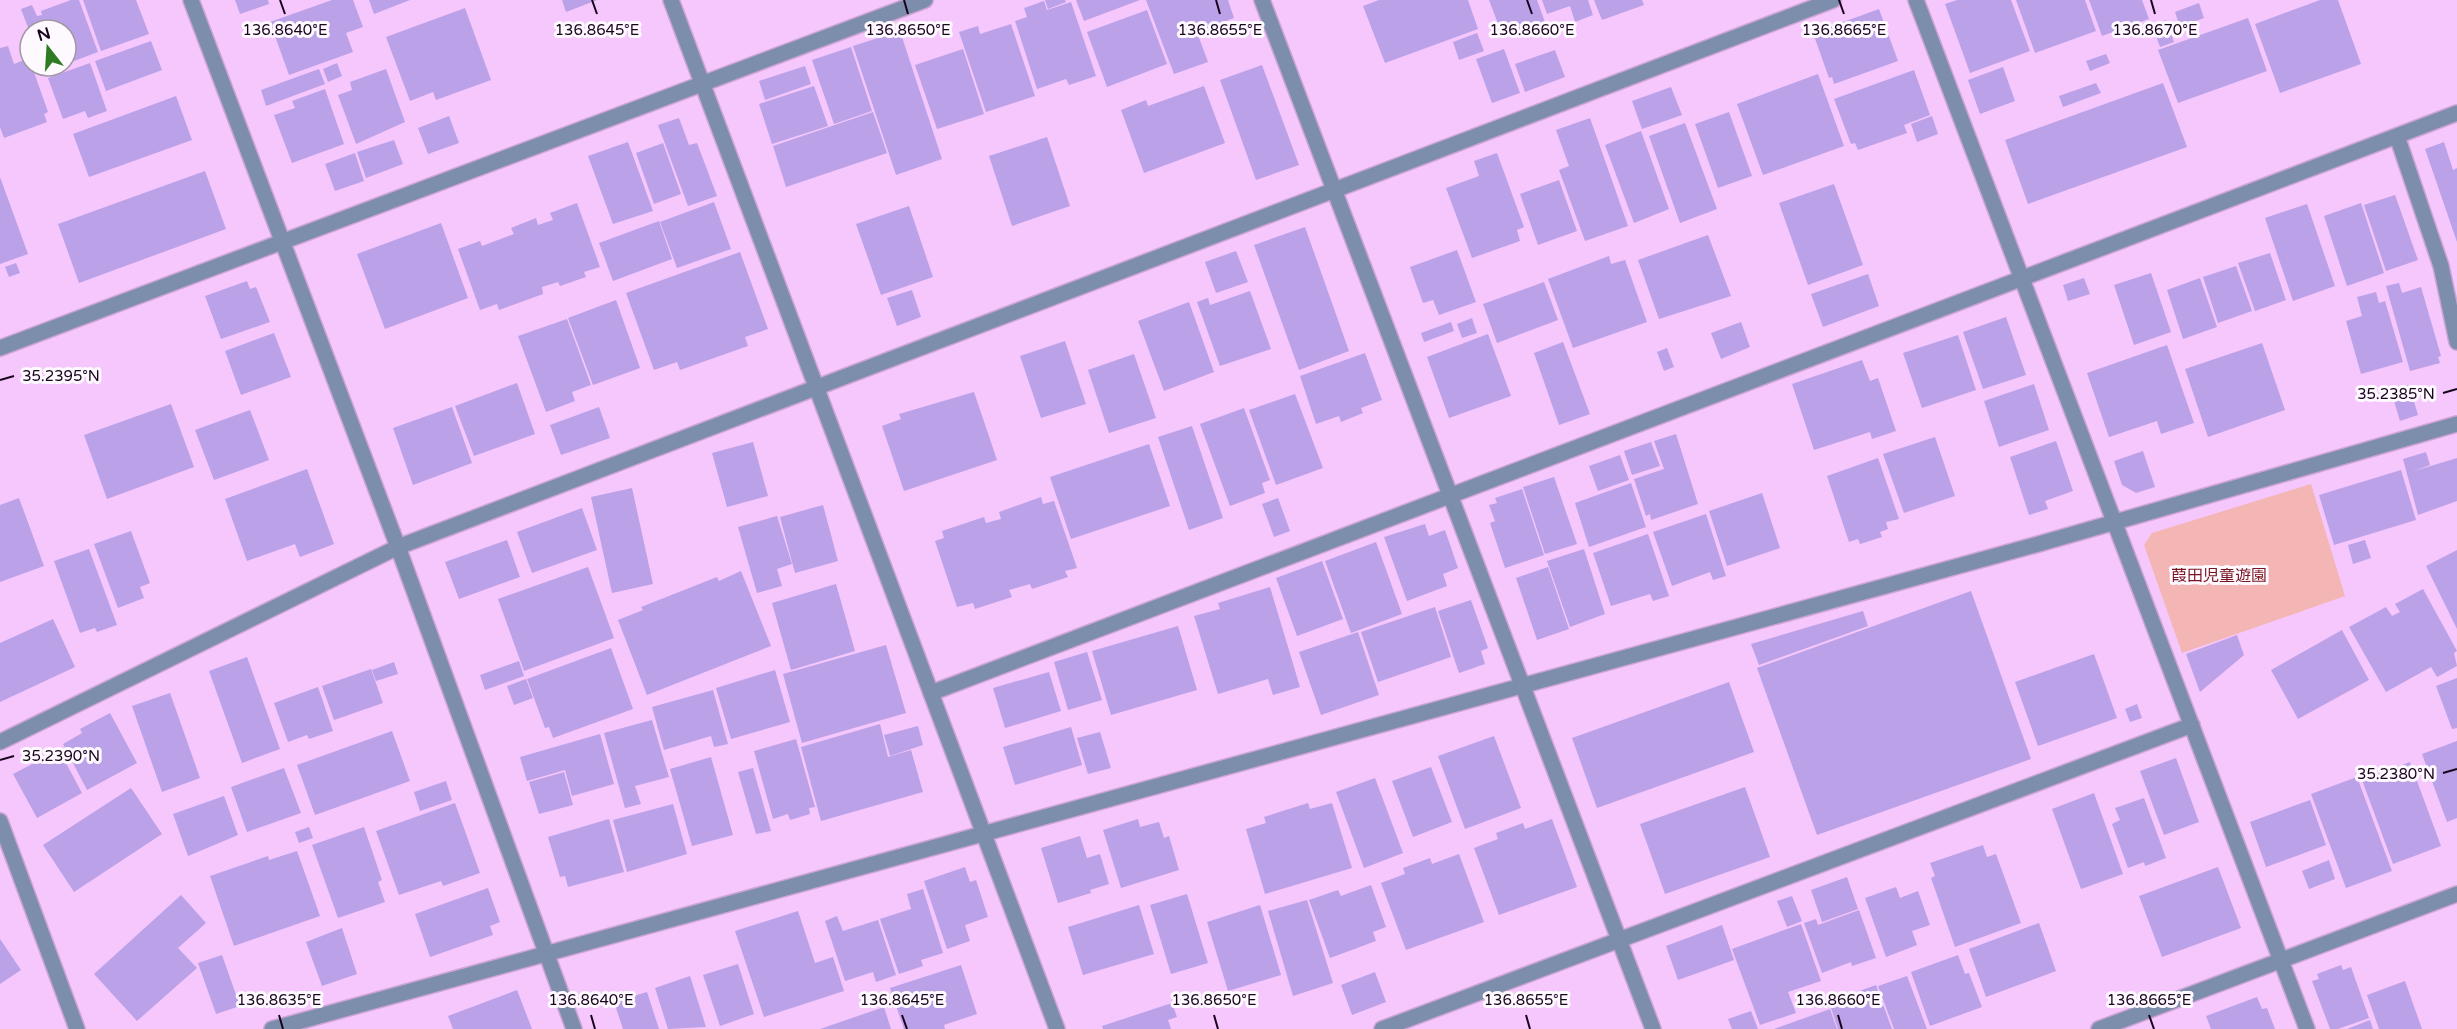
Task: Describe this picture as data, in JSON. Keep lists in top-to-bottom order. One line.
{"parks":["葭田児童遊園"],"north":"top","coordinates":["136.8640°E","136.8645°E","136.8650°E","136.8655°E","136.8660°E","136.8665°E","136.8670°E","35.2395°N","35.2385°N","35.2390°N","35.2380°N","136.8635°E"]}
